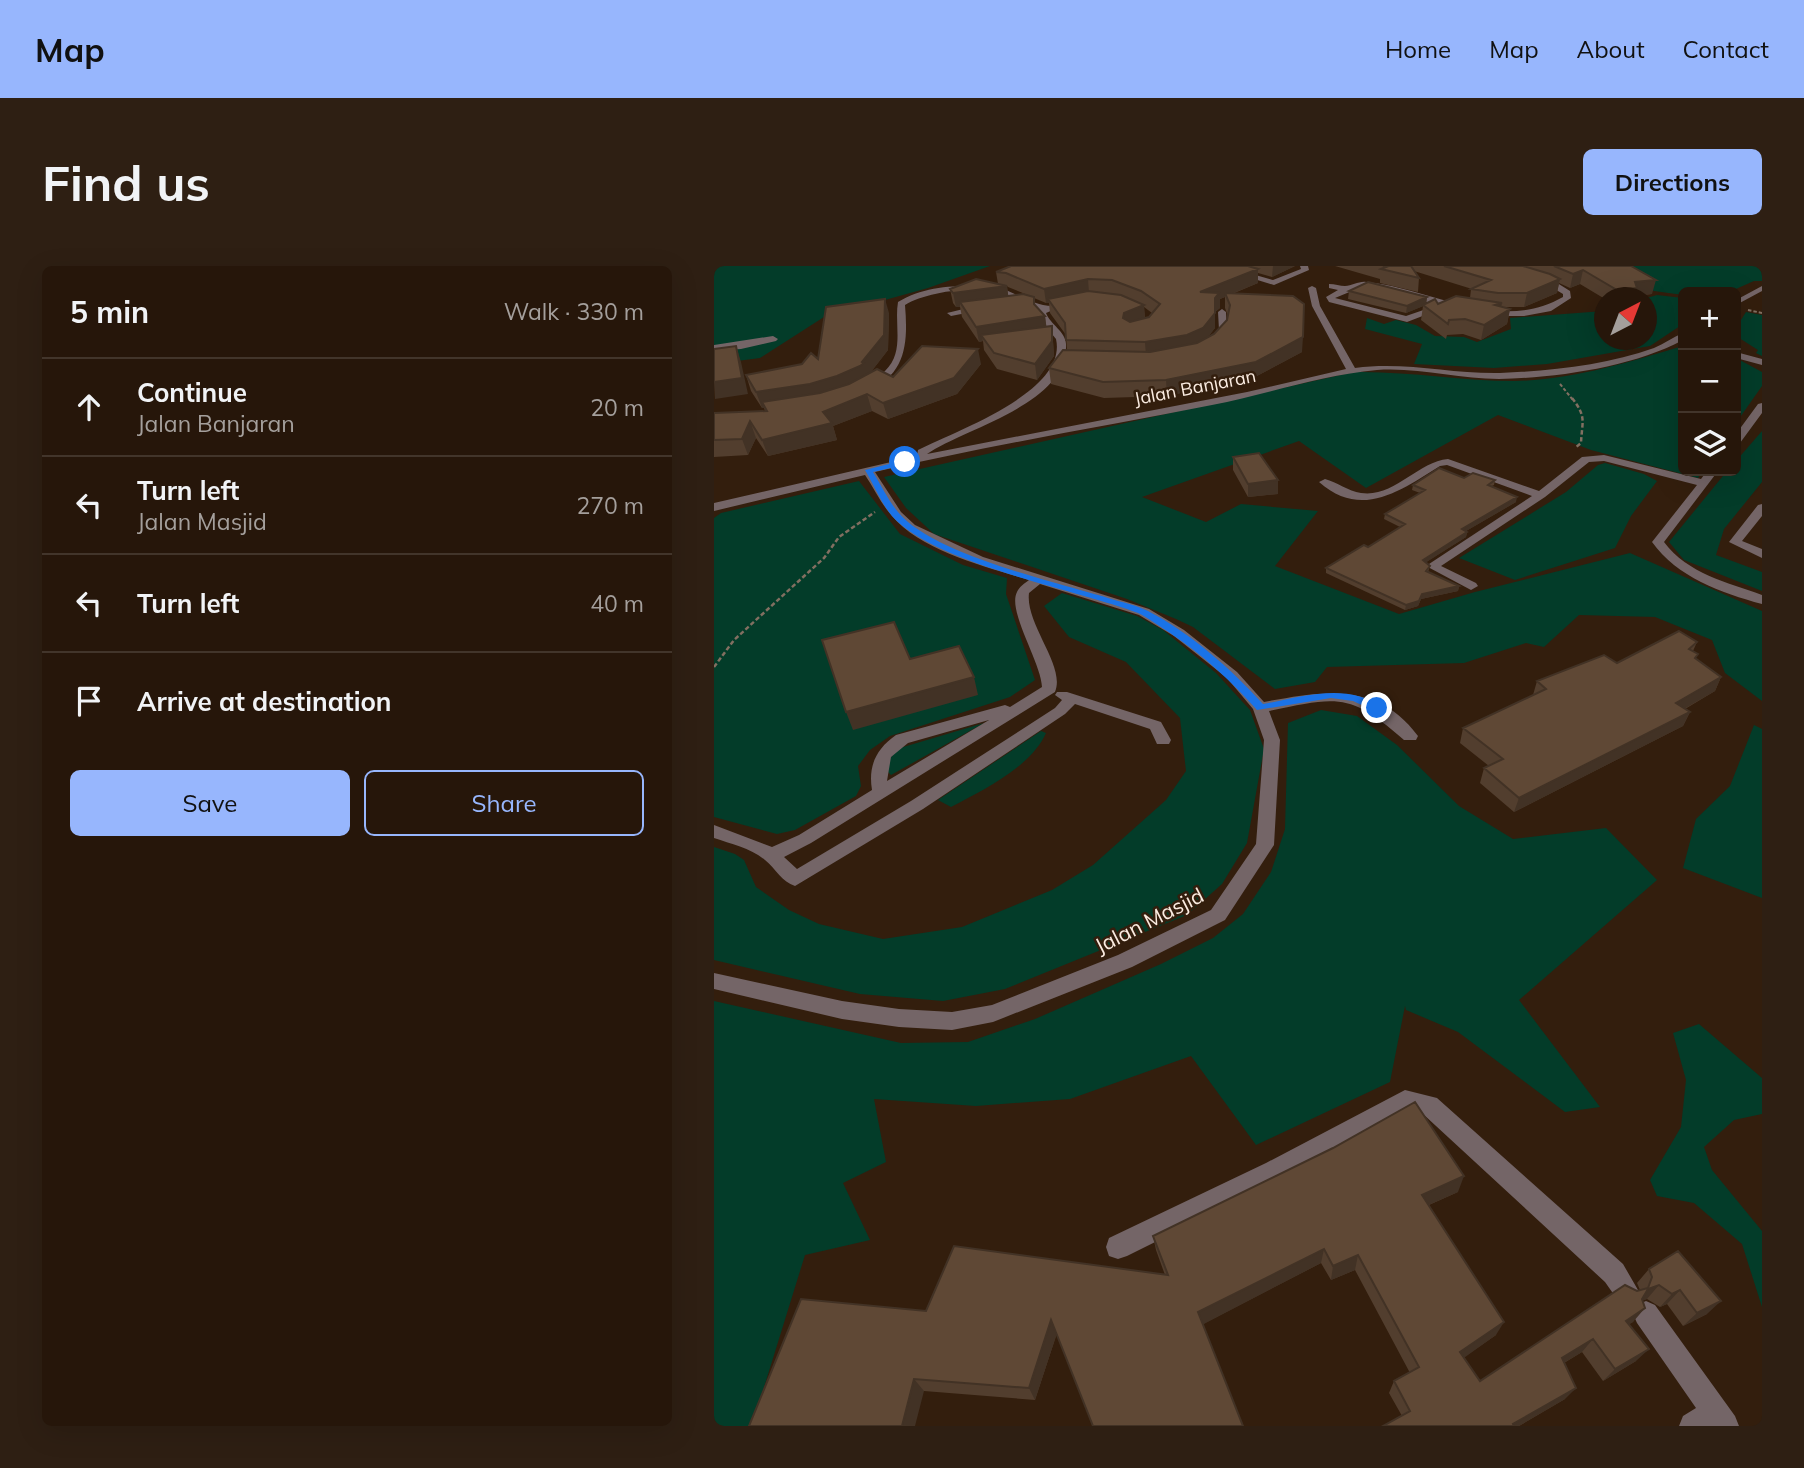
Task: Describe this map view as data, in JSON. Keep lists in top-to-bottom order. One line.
{"streets":{"street":["Jalan Banjaran","Jalan Masjid"]},"crossings":[["Jalan Banjaran","Jalan Masjid"]],"north":"top right","page":{"header":"Map","nav":["Home","Map","About","Contact"],"buttons":["Directions",["Save","Share"]],"title":"Find us","heading":["5 min","Walk · 330 m"],"map_buttons":["+","−"],"list":[["Continue","Jalan Banjaran","20 m"],["Turn left","Jalan Masjid","270 m"],["Turn left","40 m"],"Arrive at destination"]}}
